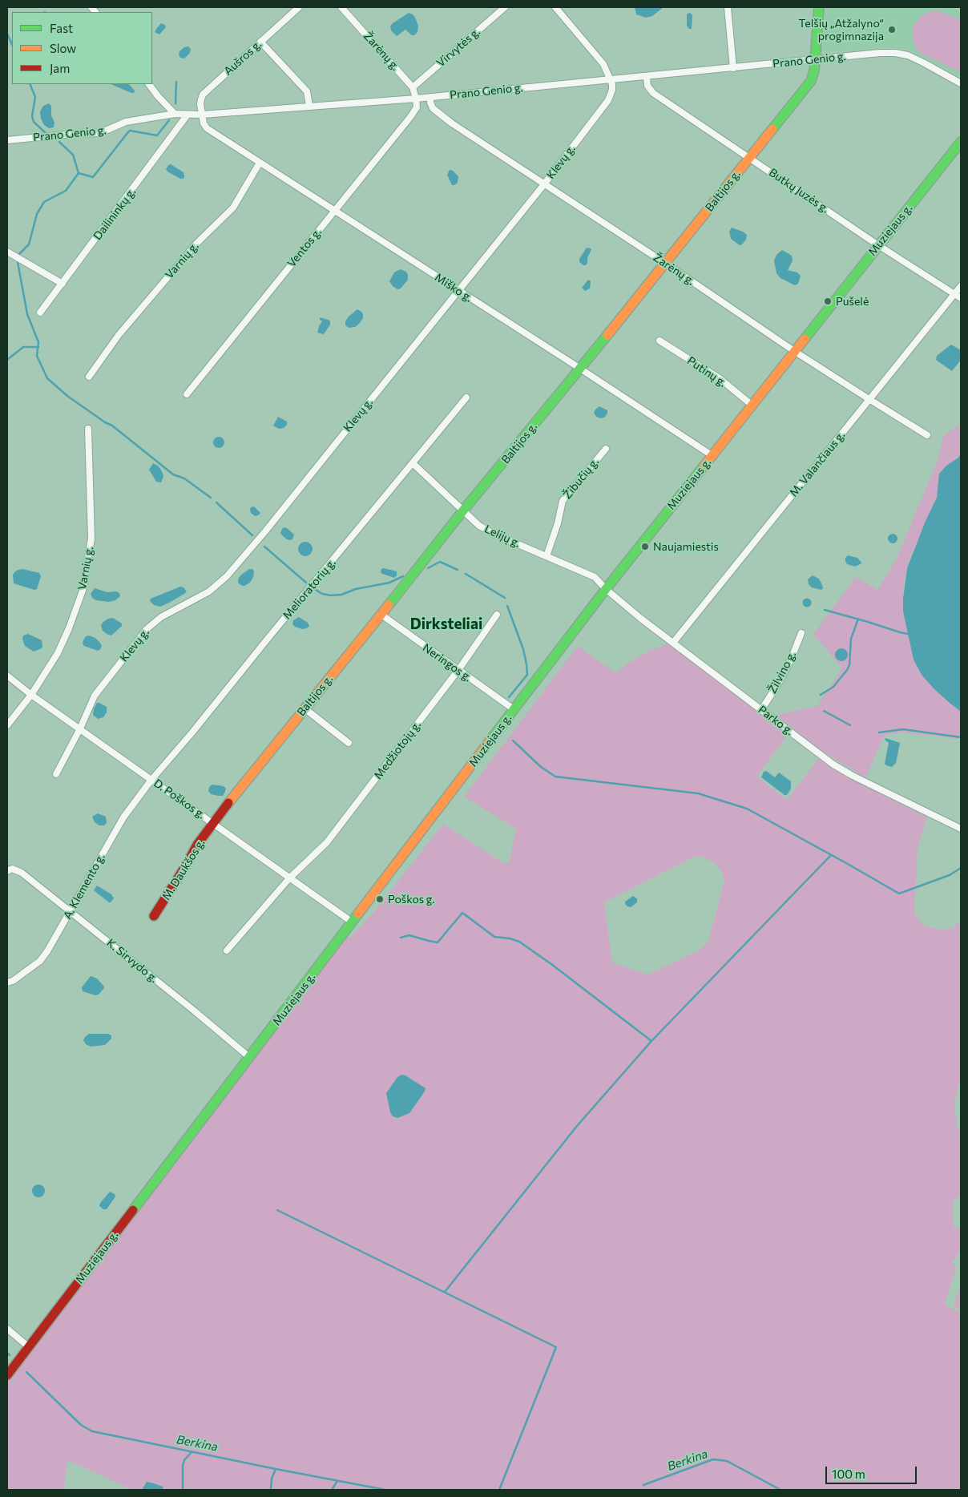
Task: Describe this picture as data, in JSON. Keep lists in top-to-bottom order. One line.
{"streets":{"main road":["Baltijos g.","Muziejaus g.","M. Daukšos g."],"street":["Virvytės g.","Žarėnų g.","Aušros g.","Prano Genio g.","Klevų g.","Butkų Juzės g.","Dailininkų g.","Ventos g.","Varnių g.","Miško g.","Putinų g.","M. Valančiaus g.","Žibučių g.","Lelijų g.","Melioratorių g.","Neringos g.","Žilvino g.","Parko g.","Medžiotojų g.","D. Poškos g.","A. Klemento g.","K. Sirvydo g."]},"crossings":[["Virvytės g.","Žarėnų g."],["Žarėnų g.","Prano Genio g."],["Žarėnų g.","Klevų g."],["Žarėnų g.","Baltijos g."],["Žarėnų g.","Muziejaus g."],["Žarėnų g.","Ventos g."],["Žarėnų g.","M. Valančiaus g."],["Aušros g.","Prano Genio g."],["Aušros g.","Miško g."],["Prano Genio g.","Klevų g."],["Prano Genio g.","Baltijos g."],["Prano Genio g.","Butkų Juzės g."],["Prano Genio g.","Dailininkų g."],["Prano Genio g.","Ventos g."],["Prano Genio g.","Miško g."],["Klevų g.","Miško g."],["Klevų g.","D. Poškos g."],["Baltijos g.","Butkų Juzės g."],["Baltijos g.","Miško g."],["Baltijos g.","Lelijų g."],["Baltijos g.","Neringos g."],["Baltijos g.","D. Poškos g."],["Baltijos g.","M. Daukšos g."],["Butkų Juzės g.","Muziejaus g."],["Butkų Juzės g.","M. Valančiaus g."],["Muziejaus g.","Miško g."],["Muziejaus g.","Putinų g."],["Muziejaus g.","Lelijų g."],["Muziejaus g.","Neringos g."],["Muziejaus g.","Parko g."],["Muziejaus g.","D. Poškos g."],["Muziejaus g.","K. Sirvydo g."],["Ventos g.","Miško g."],["Varnių g.","Miško g."],["Varnių g.","D. Poškos g."],["M. Valančiaus g.","Parko g."],["Žibučių g.","Lelijų g."],["Lelijų g.","Melioratorių g."],["Lelijų g.","Parko g."],["Melioratorių g.","D. Poškos g."],["Melioratorių g.","A. Klemento g."],["Neringos g.","Medžiotojų g."],["Žilvino g.","Parko g."],["Medžiotojų g.","D. Poškos g."],["D. Poškos g.","M. Daukšos g."],["D. Poškos g.","A. Klemento g."],["A. Klemento g.","K. Sirvydo g."]],"districts":["Dirksteliai"],"water":["Berkina"],"places":["Telšių „Atžalyno“ progimnazija","Pušelė","Naujamiestis","Poškos g."],"legend":["Fast","Slow","Jam"],"scale_bar":"100 m"}
